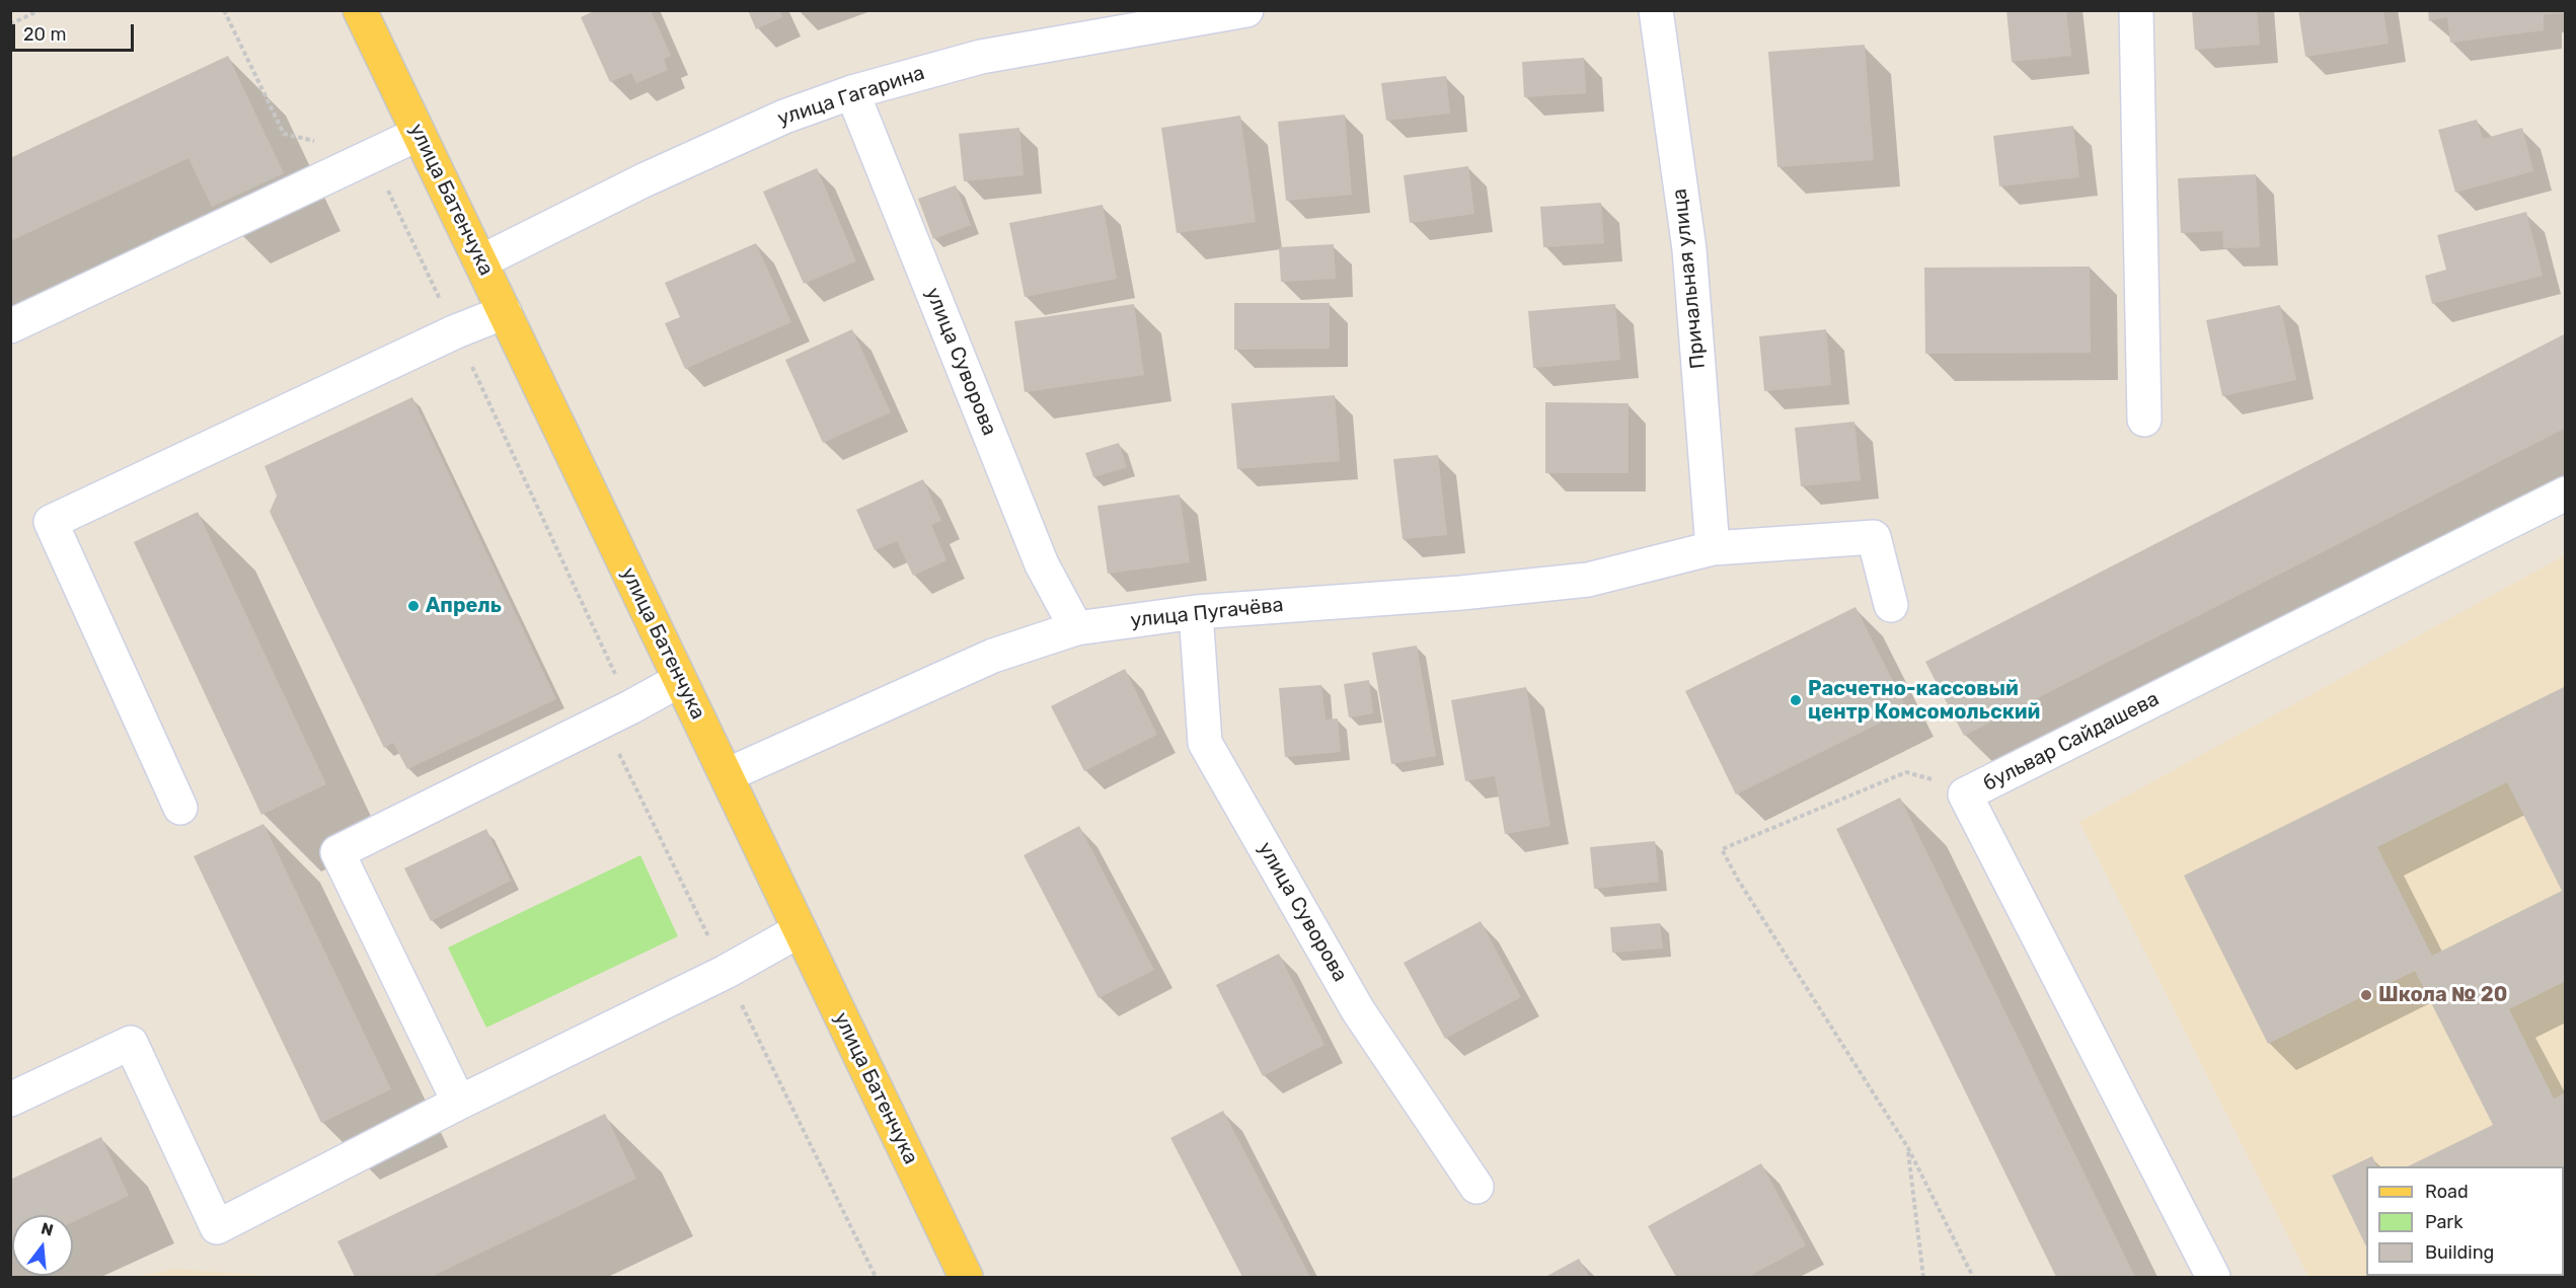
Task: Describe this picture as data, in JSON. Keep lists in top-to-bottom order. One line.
{"streets":{"main road":["улица Батенчука"],"street":["улица Гагарина","Причальная улица","улица Суворова","улица Пугачёва","бульвар Сайдашева"]},"crossings":[["улица Гагарина","улица Батенчука"],["улица Гагарина","улица Суворова"],["улица Батенчука","улица Пугачёва"],["Причальная улица","улица Пугачёва"],["улица Суворова","улица Пугачёва"]],"places":["Апрель","Расчетно-кассовый центр Комсомольский","Школа № 20"],"legend":["Road","Park","Building"],"scale_bar":"20 m","north":"top"}
